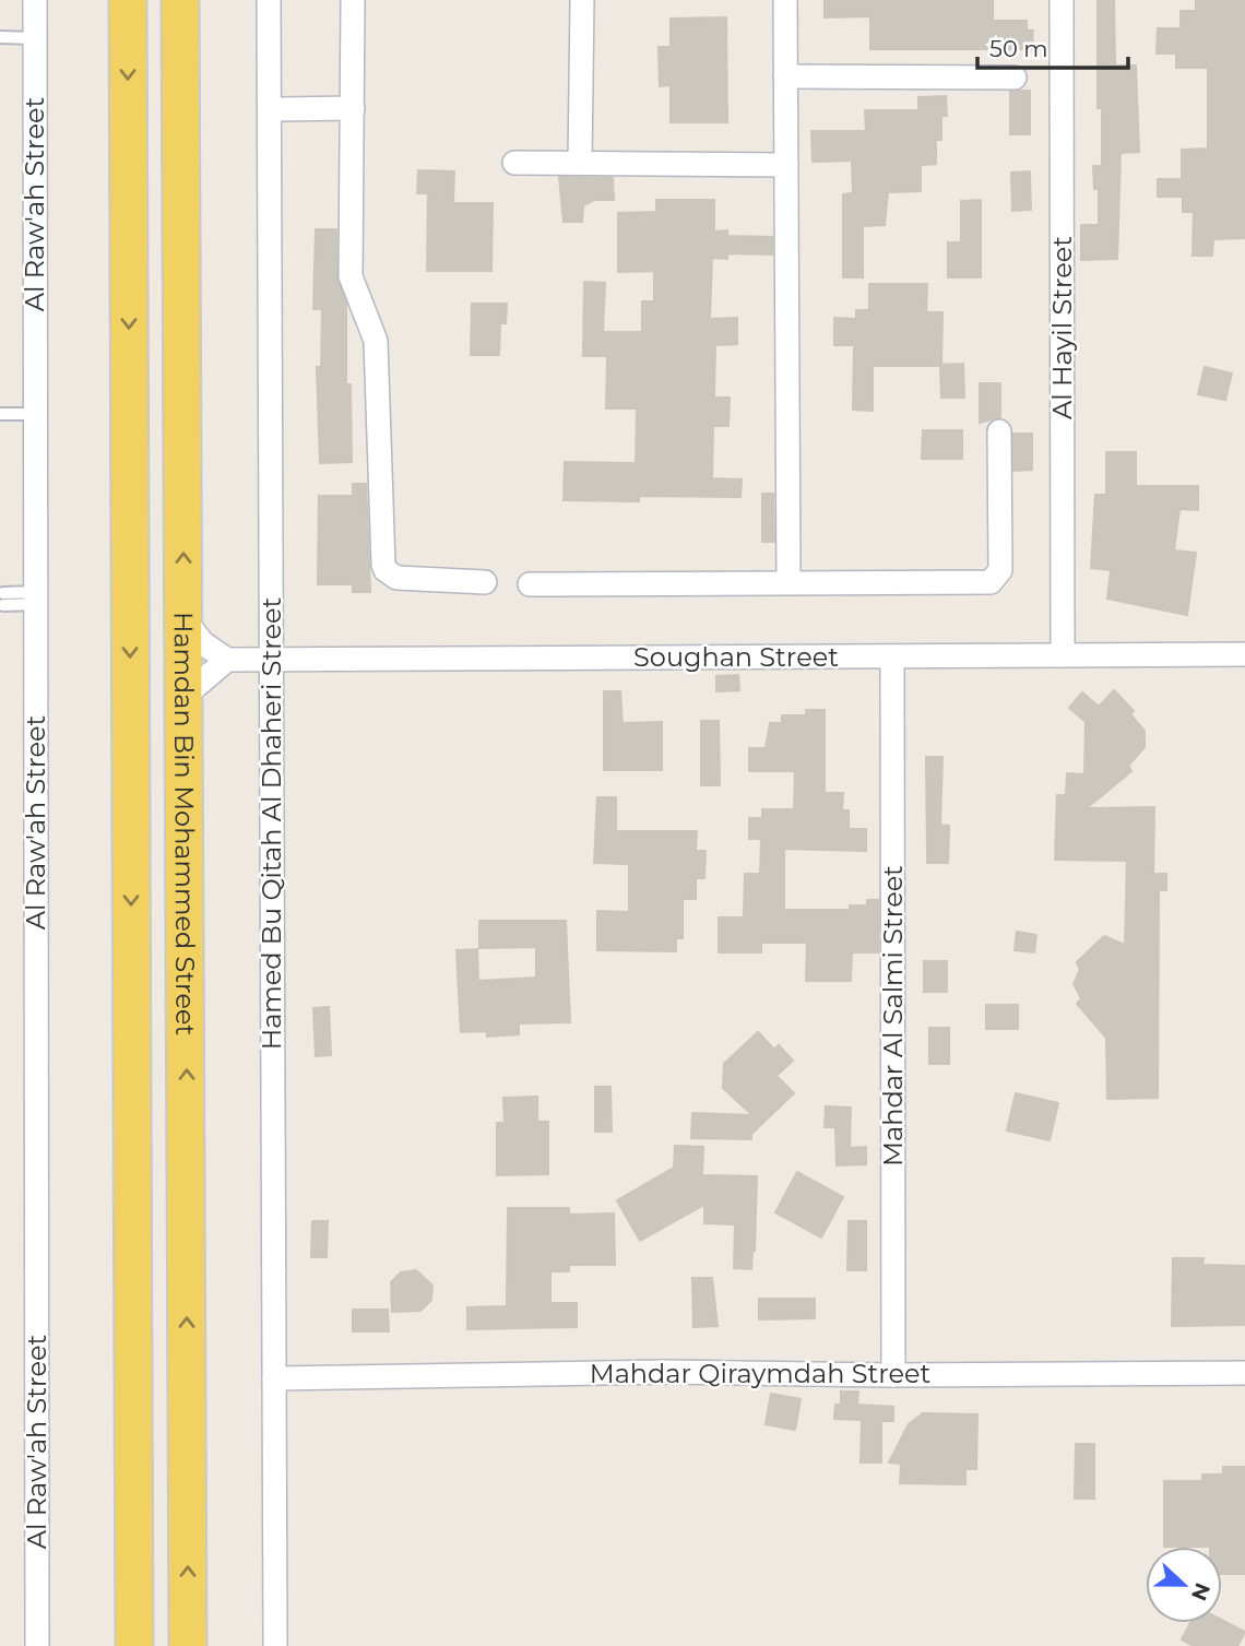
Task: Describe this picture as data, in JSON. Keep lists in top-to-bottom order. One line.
{"streets":{"main road":["Hamdan Bin Mohammed Street"],"street":["Al Raw'ah Street","Al Hayil Street","Soughan Street","Hamed Bu Qitah Al Dhaheri Street","Mahdar Al Salmi Street","Mahdar Qiraymdah Street"]},"crossings":[["Al Hayil Street","Soughan Street"],["Soughan Street","Hamed Bu Qitah Al Dhaheri Street"],["Soughan Street","Mahdar Al Salmi Street"],["Hamed Bu Qitah Al Dhaheri Street","Mahdar Qiraymdah Street"],["Mahdar Al Salmi Street","Mahdar Qiraymdah Street"]],"scale_bar":"50 m","north":"right"}
